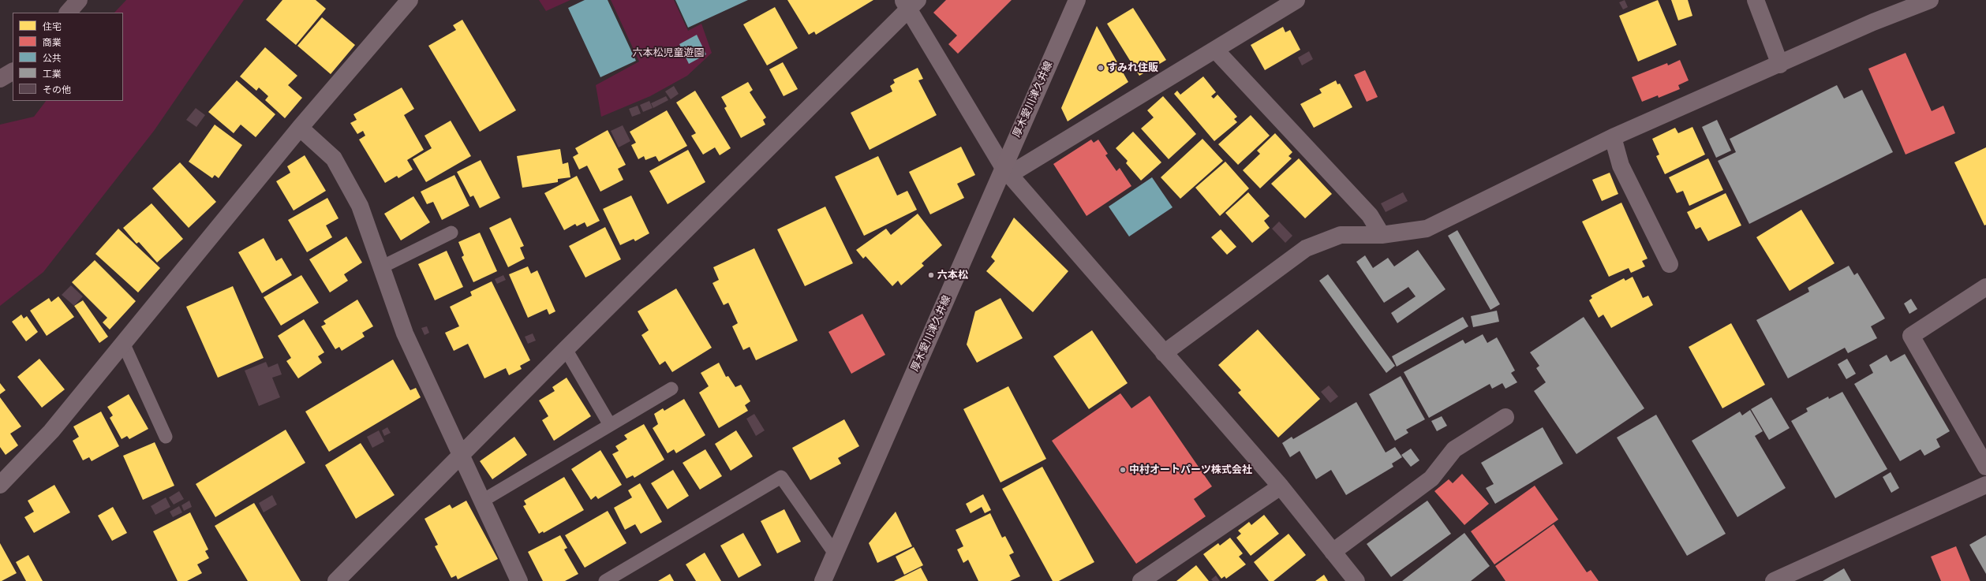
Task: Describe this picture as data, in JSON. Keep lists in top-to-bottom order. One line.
{"streets":{"main road":["厚木愛川津久井線"]},"parks":["六本松児童遊園"],"places":["すみれ住販","六本松","中村オートパーツ株式会社"],"legend":["住宅","商業","公共","工業","その他"]}
